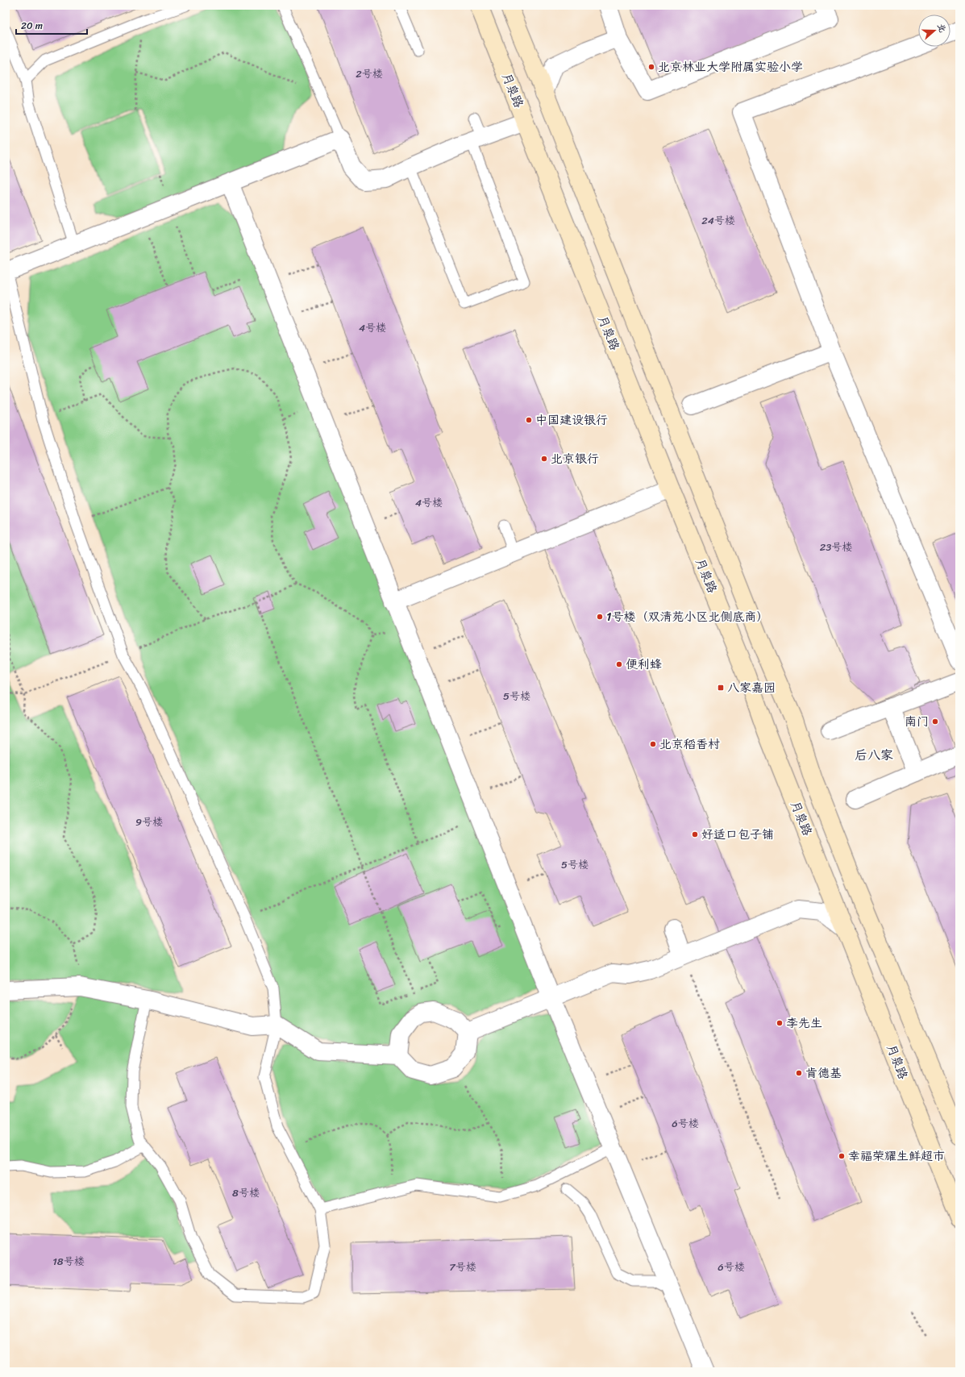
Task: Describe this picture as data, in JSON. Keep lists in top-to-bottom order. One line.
{"streets":{"main road":["月泉路"]},"districts":["后八家"],"places":{"other":["北京林业大学附属实验小学","中国建设银行","北京银行","1号楼（双清苑小区北侧底商）","便利蜂","南门","北京稻香村","好适口包子铺","李先生","肯德基","幸福荣耀生鲜超市"],"transit":["八家嘉园"]},"house_numbers":["2号楼","24号楼","4号楼","4号楼","23号楼","5号楼","9号楼","5号楼","6号楼","8号楼","18号楼","7号楼","6号楼"],"scale_bar":"20 m","north":"right"}
